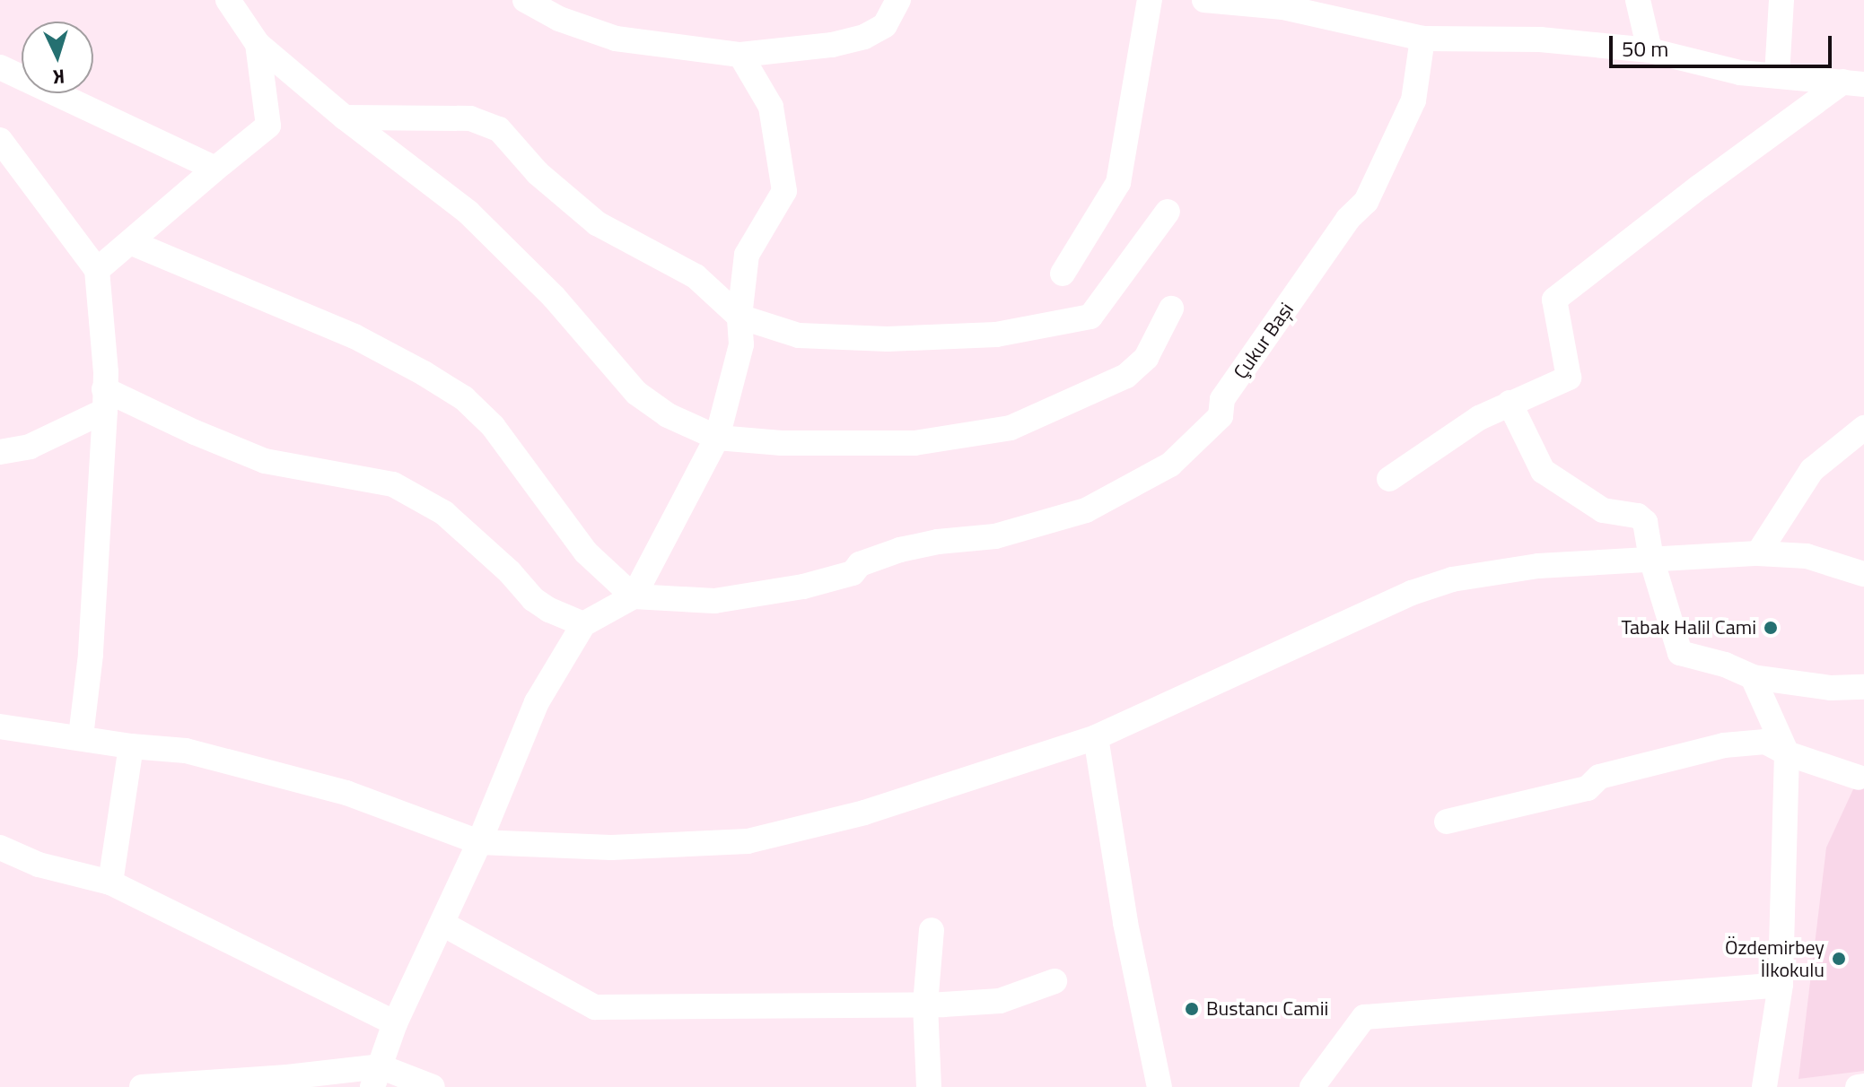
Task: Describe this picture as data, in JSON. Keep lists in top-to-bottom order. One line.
{"streets":{"street":["Çukur Başi"]},"places":["Tabak Halil Cami","Özdemirbey İlkokulu","Bustancı Camii"],"scale_bar":"50 m","north":"bottom"}
